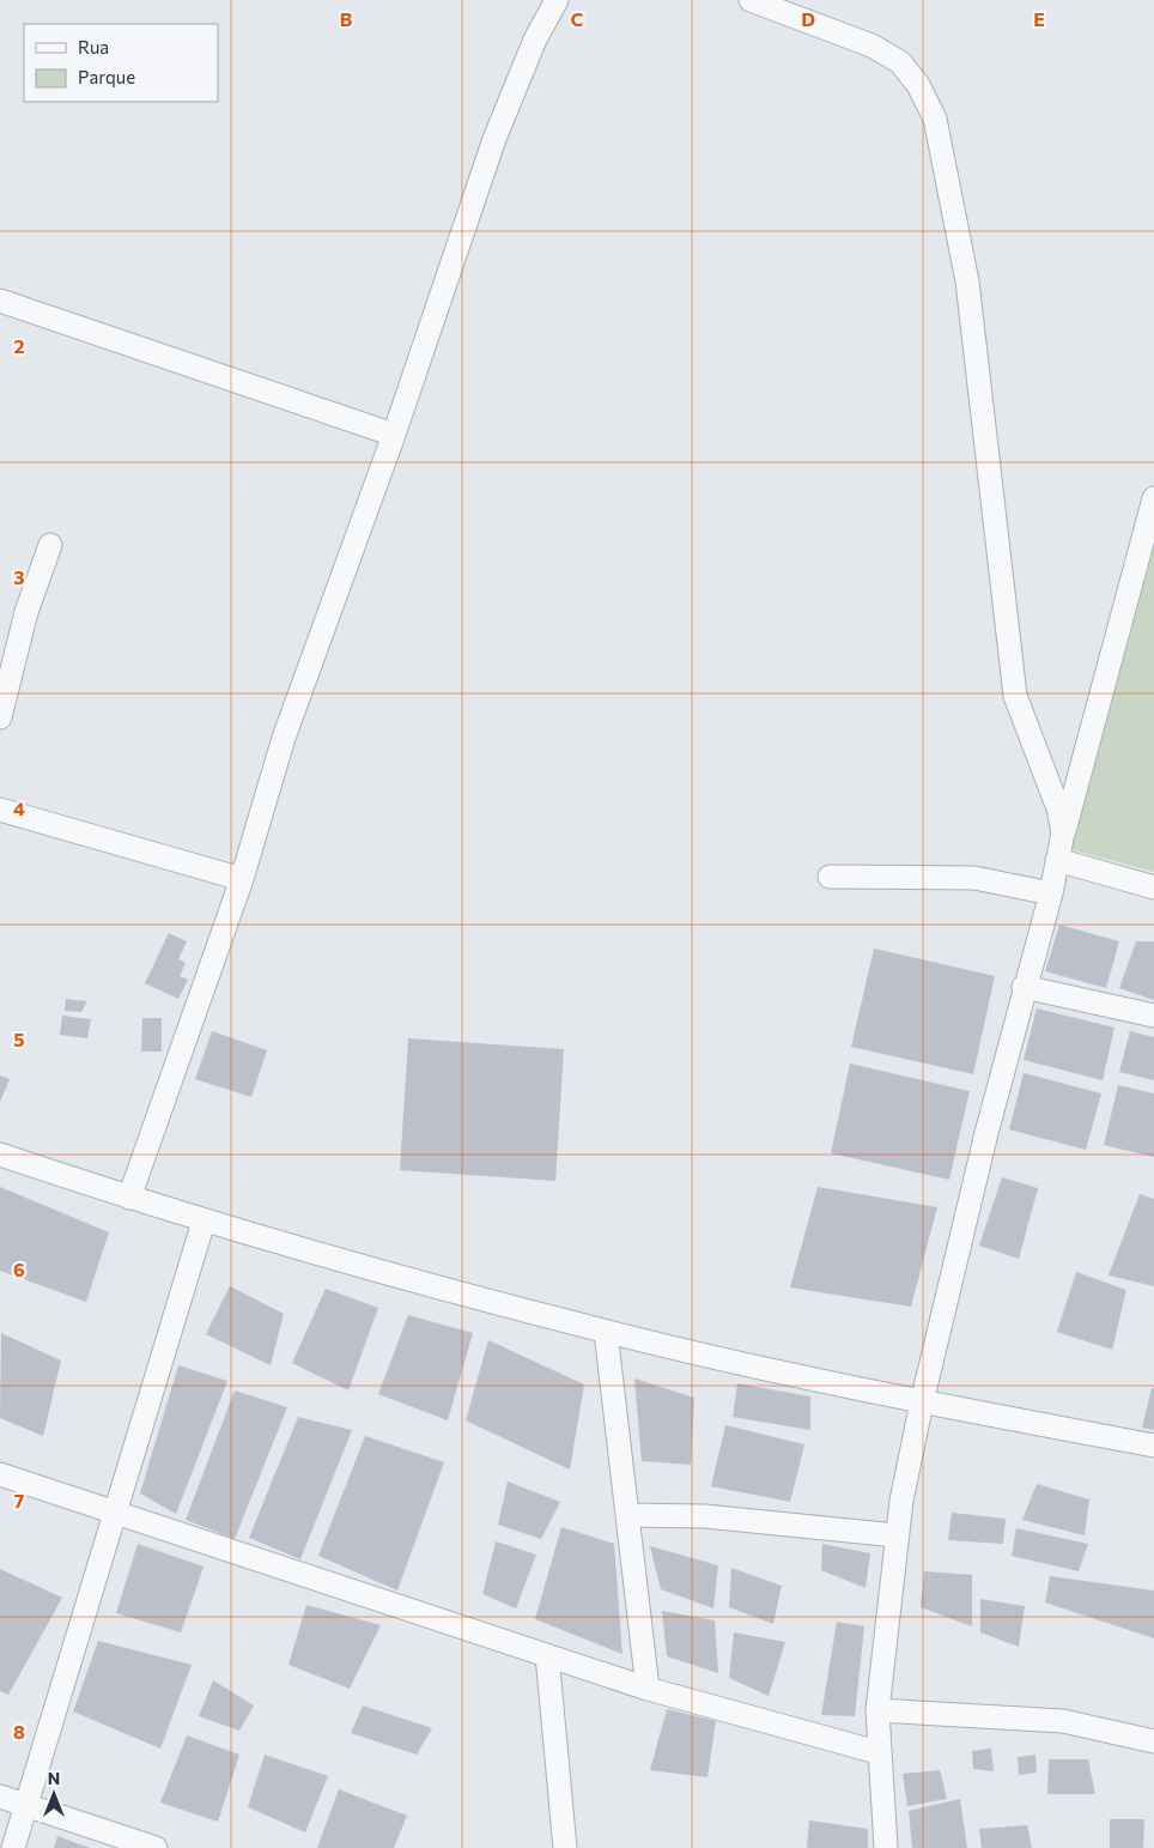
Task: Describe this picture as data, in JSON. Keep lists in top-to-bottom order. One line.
{"legend":["Rua","Parque"],"north":"top","grid":{"columns":["B","C","D","E"],"rows":["2","3","4","5","6","7","8"]}}
